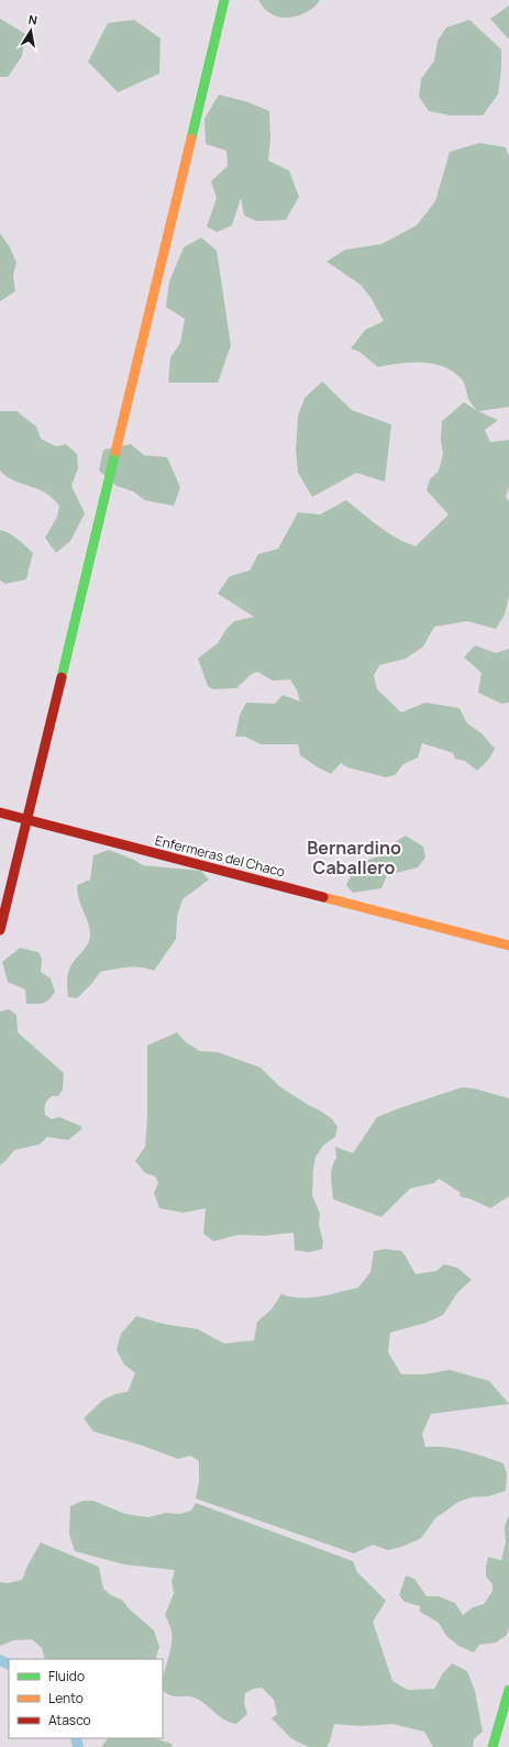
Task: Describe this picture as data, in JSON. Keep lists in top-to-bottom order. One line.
{"streets":{"street":["Enfermeras del Chaco"]},"districts":["Bernardino Caballero"],"legend":["Fluido","Lento","Atasco"],"north":"top"}
